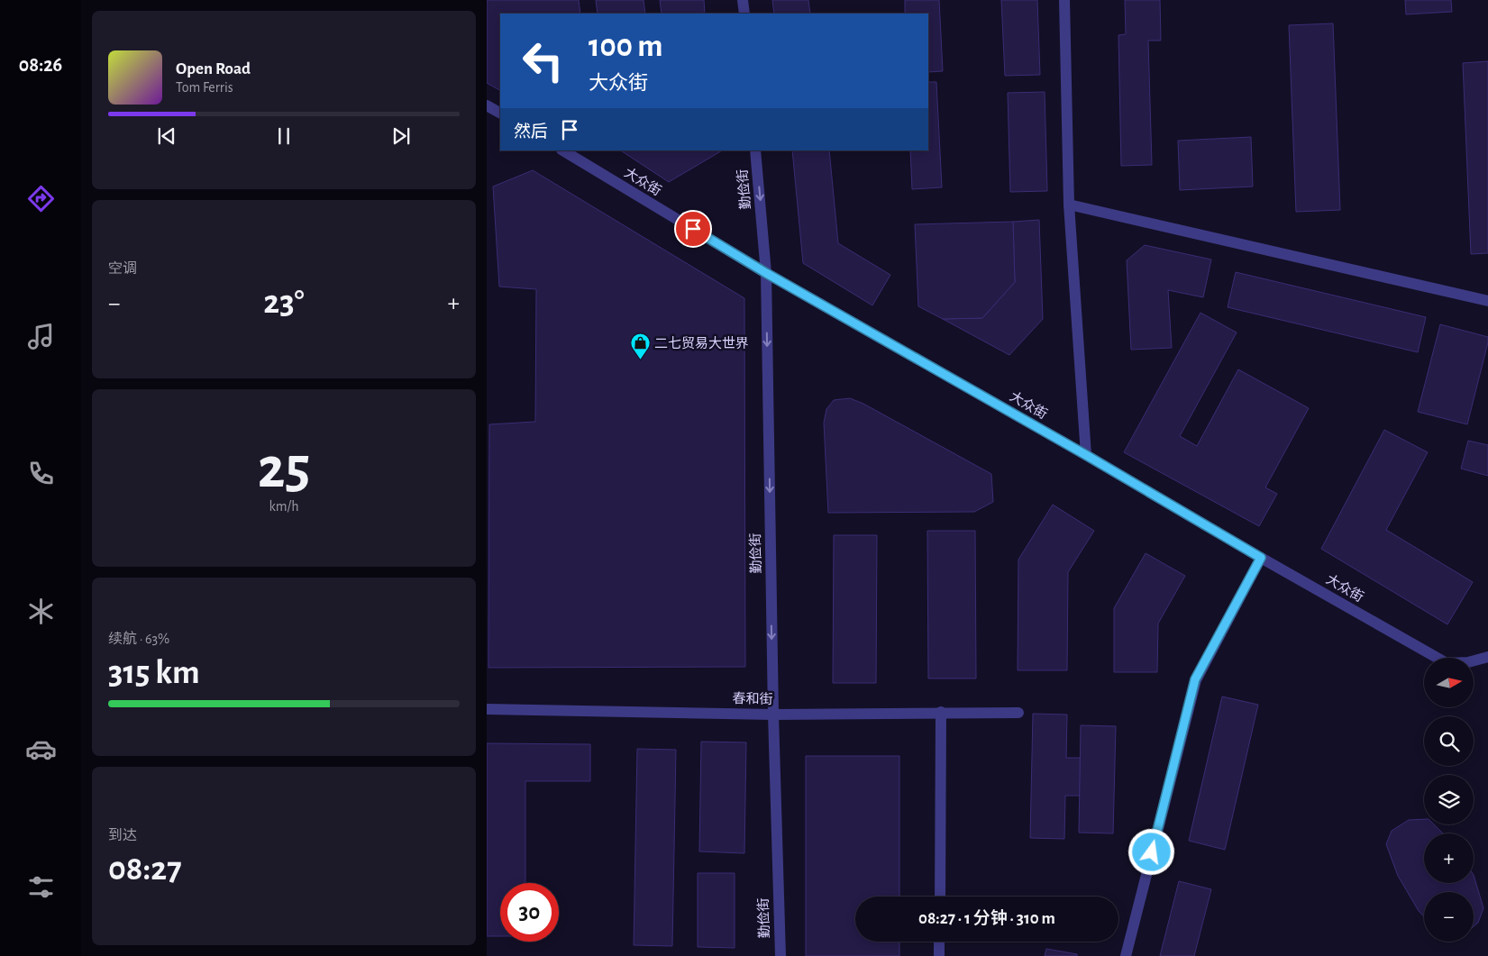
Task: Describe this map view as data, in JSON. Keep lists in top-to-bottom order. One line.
{"streets":{"street":["大众街","勤俭街","春和街"]},"crossings":[["大众街","勤俭街"],["勤俭街","春和街"]],"one_way":["勤俭街"],"places":{"shop":["二七贸易大世界"]},"north":"right","page":{"tabs":"08:26","turn":["100 m","大众街"],"song":["Open Road","Tom Ferris"],"then":"然后","tile":["空调",["25","km/h"],["续航 · 63%","315 km"],["到达","08:27"]],"heat":["−","23°","+"],"map_buttons":["+","−"],"limit":"30","trip":"08:27 · 1 分钟 · 310 m"}}
